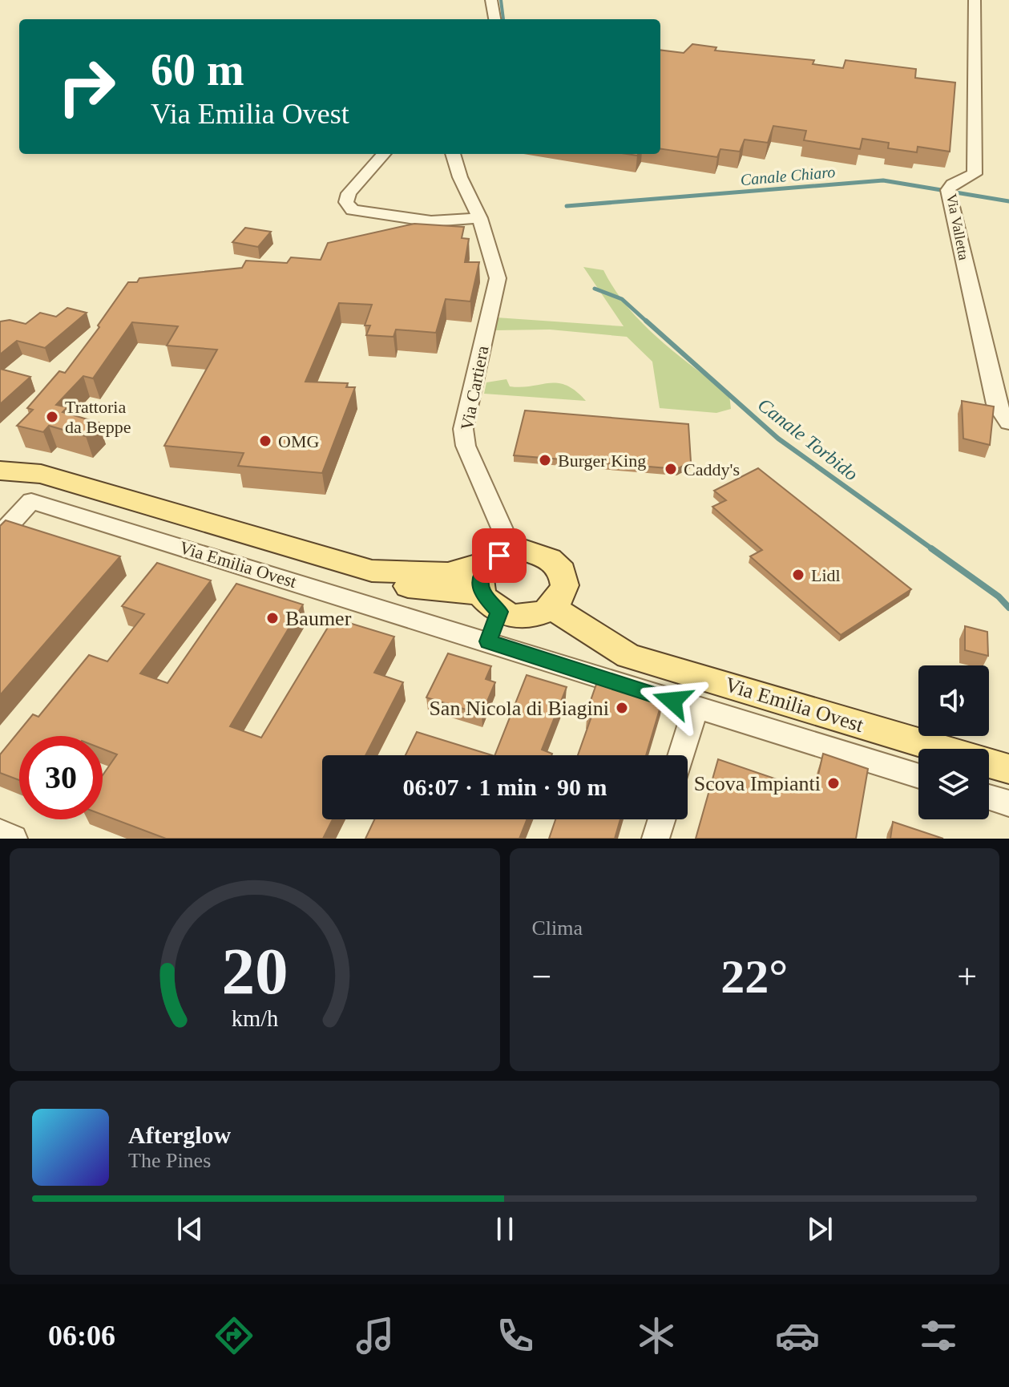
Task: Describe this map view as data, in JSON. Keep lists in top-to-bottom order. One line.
{"streets":{"main road":["Via Emilia Ovest"],"street":["Via Valletta","Via Cartiera"]},"crossings":[["Via Cartiera","Via Emilia Ovest"]],"water":["Canale Chiaro","Canale Torbido"],"places":["Trattoria da Beppe","OMG","Burger King","Caddy's","Lidl","Baumer","San Nicola di Biagini","Scova Impianti"],"page":{"turn":["60 m","Via Emilia Ovest"],"limit":"30","trip":"06:07 · 1 min · 90 m","tile":"Clima","heat":["−","22°","+"],"song":["Afterglow","The Pines"],"tabs":"06:06","gauge":["20","km/h"]}}
